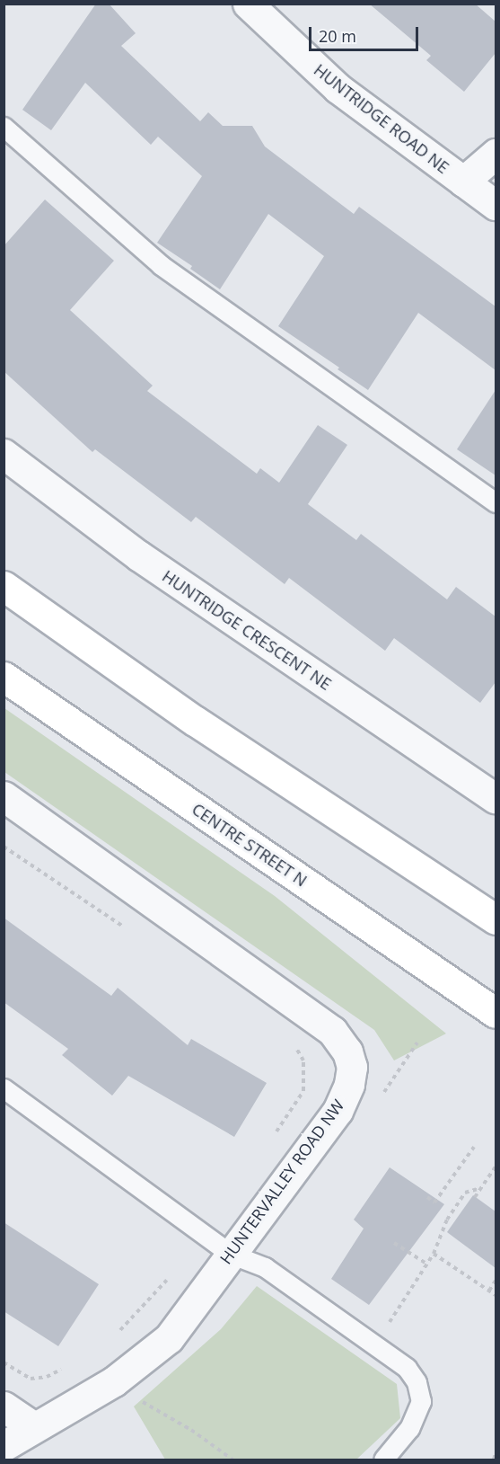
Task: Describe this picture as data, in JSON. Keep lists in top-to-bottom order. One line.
{"streets":{"main road":["CENTRE STREET N"],"street":["HUNTRIDGE ROAD NE","HUNTRIDGE CRESCENT NE","HUNTERVALLEY ROAD NW"]},"scale_bar":"20 m"}
